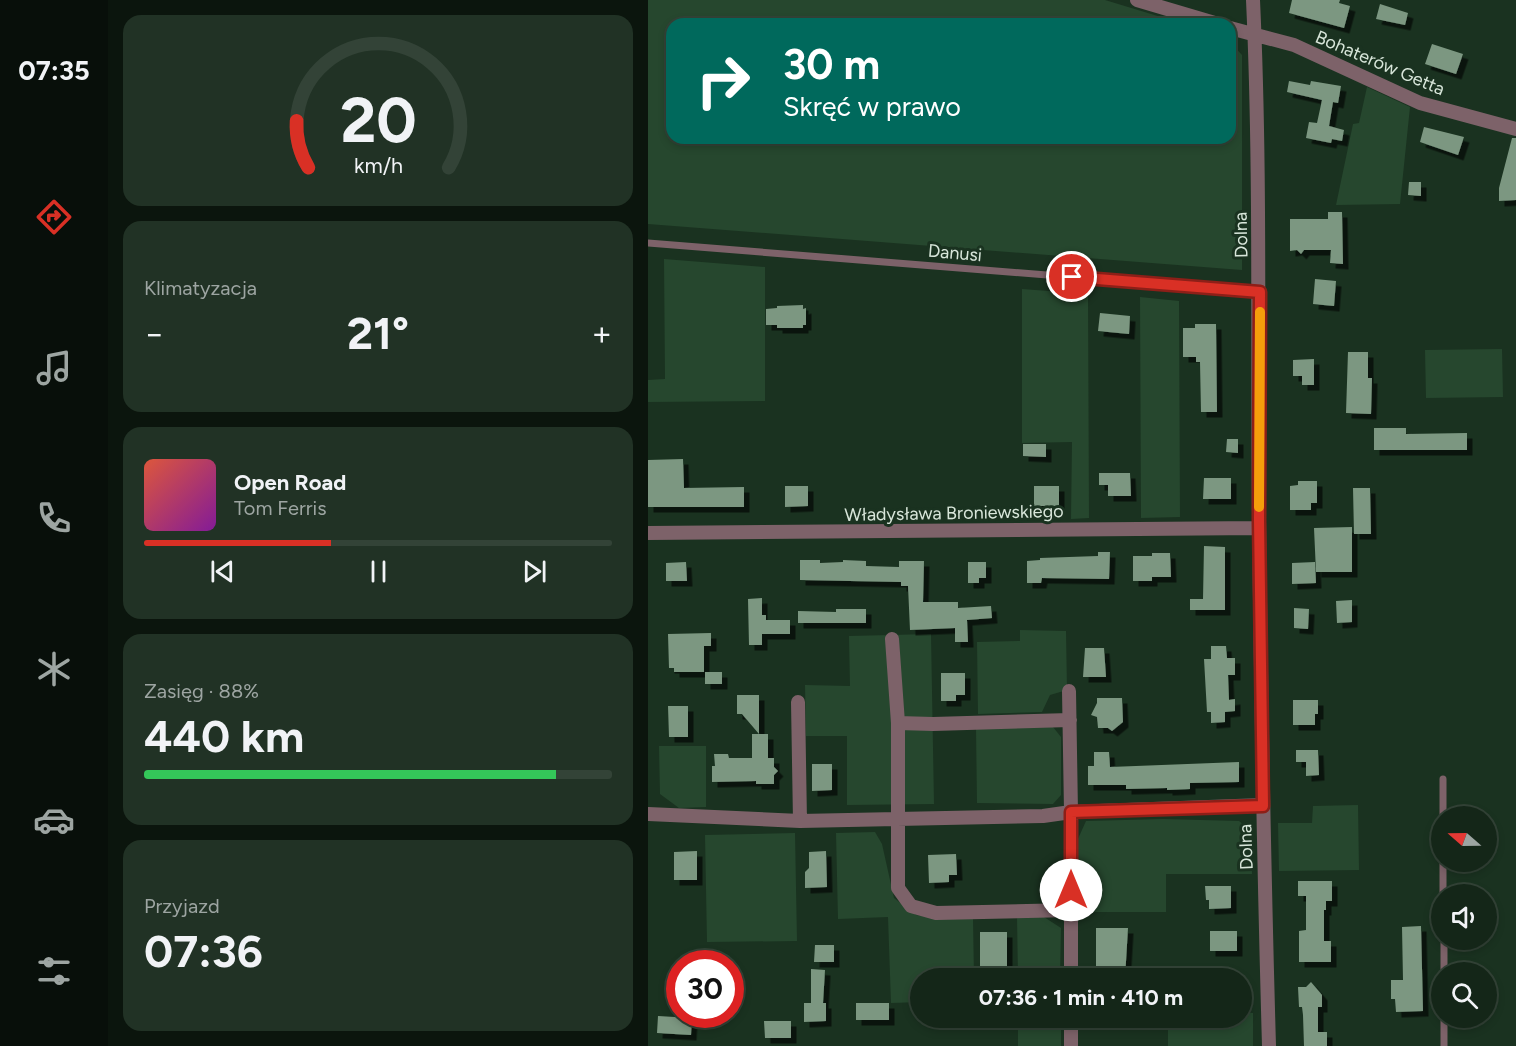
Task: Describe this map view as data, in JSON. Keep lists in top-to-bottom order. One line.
{"streets":{"street":["Bohaterów Getta","Dolna","Władysława Broniewskiego"],"lane":["Danusi"]},"crossings":[["Bohaterów Getta","Dolna"],["Dolna","Danusi"],["Dolna","Władysława Broniewskiego"]],"north":"left","page":{"tabs":"07:35","turn":["30 m","Skręć w prawo"],"tile":["Klimatyzacja",["Zasięg · 88%","440 km"],["Przyjazd","07:36"]],"heat":["−","21°","+"],"song":["Open Road","Tom Ferris"],"limit":"30","trip":"07:36 · 1 min · 410 m","gauge":["20","km/h"]}}
